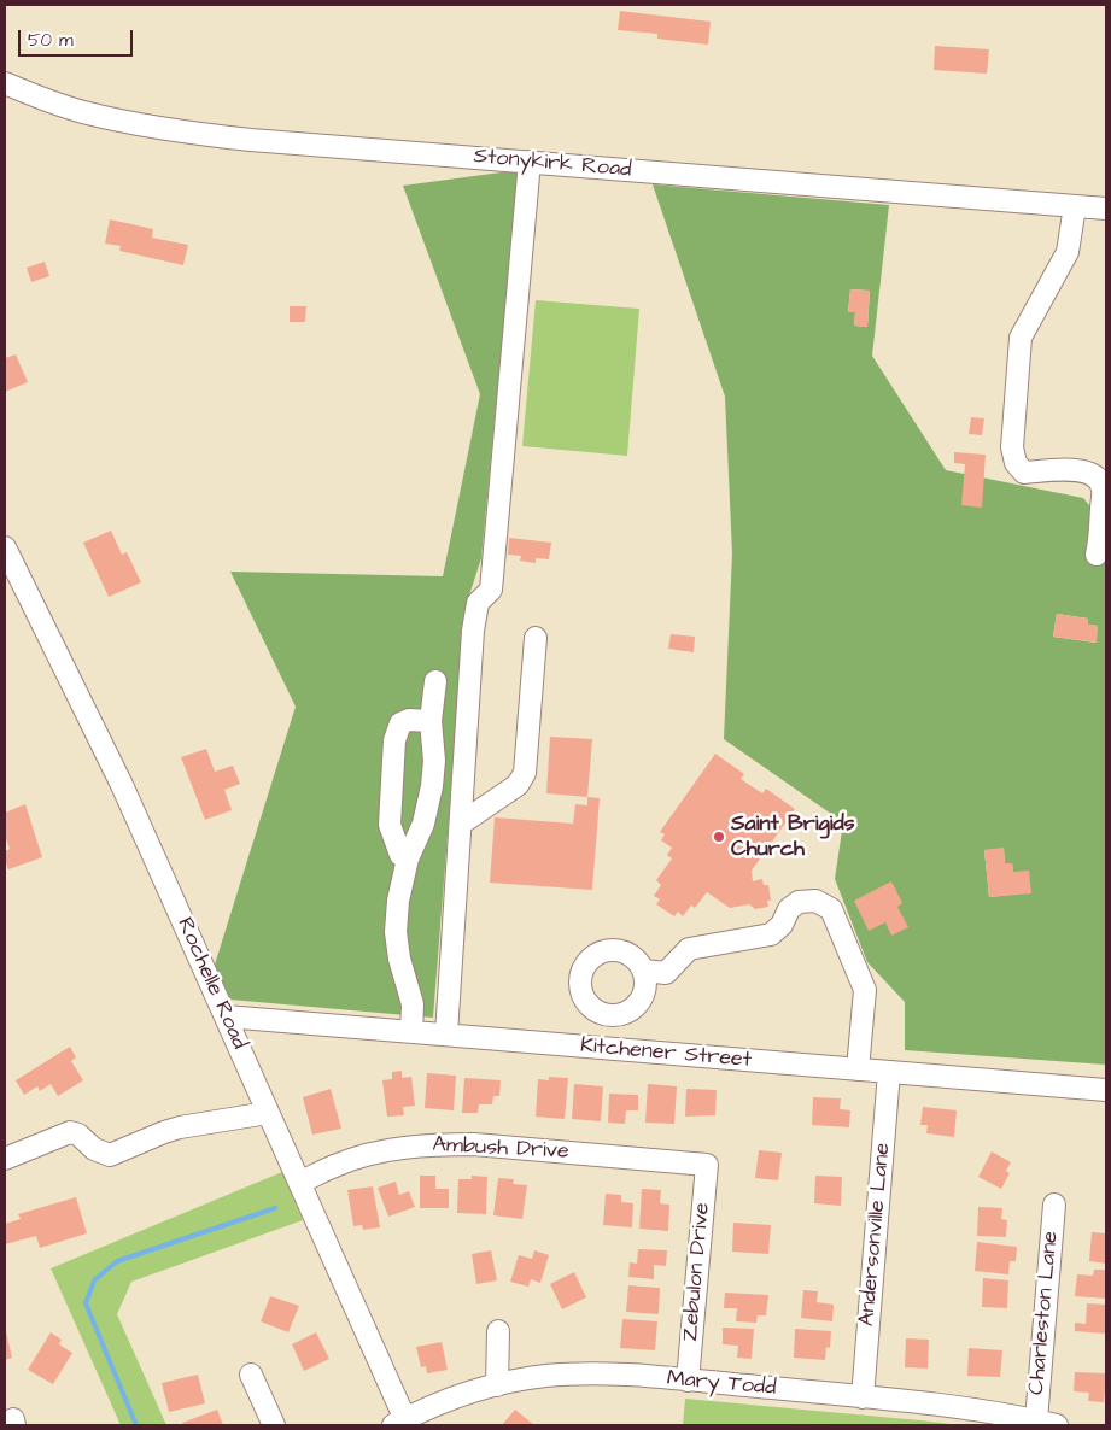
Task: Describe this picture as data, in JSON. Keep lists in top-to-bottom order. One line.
{"streets":{"street":["Stonykirk Road","Rochelle Road","Kitchener Street","Ambush Drive","Andersonville Lane","Zebulon Drive","Charleston Lane","Mary Todd"]},"crossings":[["Rochelle Road","Kitchener Street"],["Rochelle Road","Ambush Drive"],["Rochelle Road","Mary Todd"],["Kitchener Street","Andersonville Lane"],["Ambush Drive","Zebulon Drive"],["Andersonville Lane","Mary Todd"],["Zebulon Drive","Mary Todd"],["Charleston Lane","Mary Todd"]],"places":["Saint Brigids Church"],"scale_bar":"50 m"}
